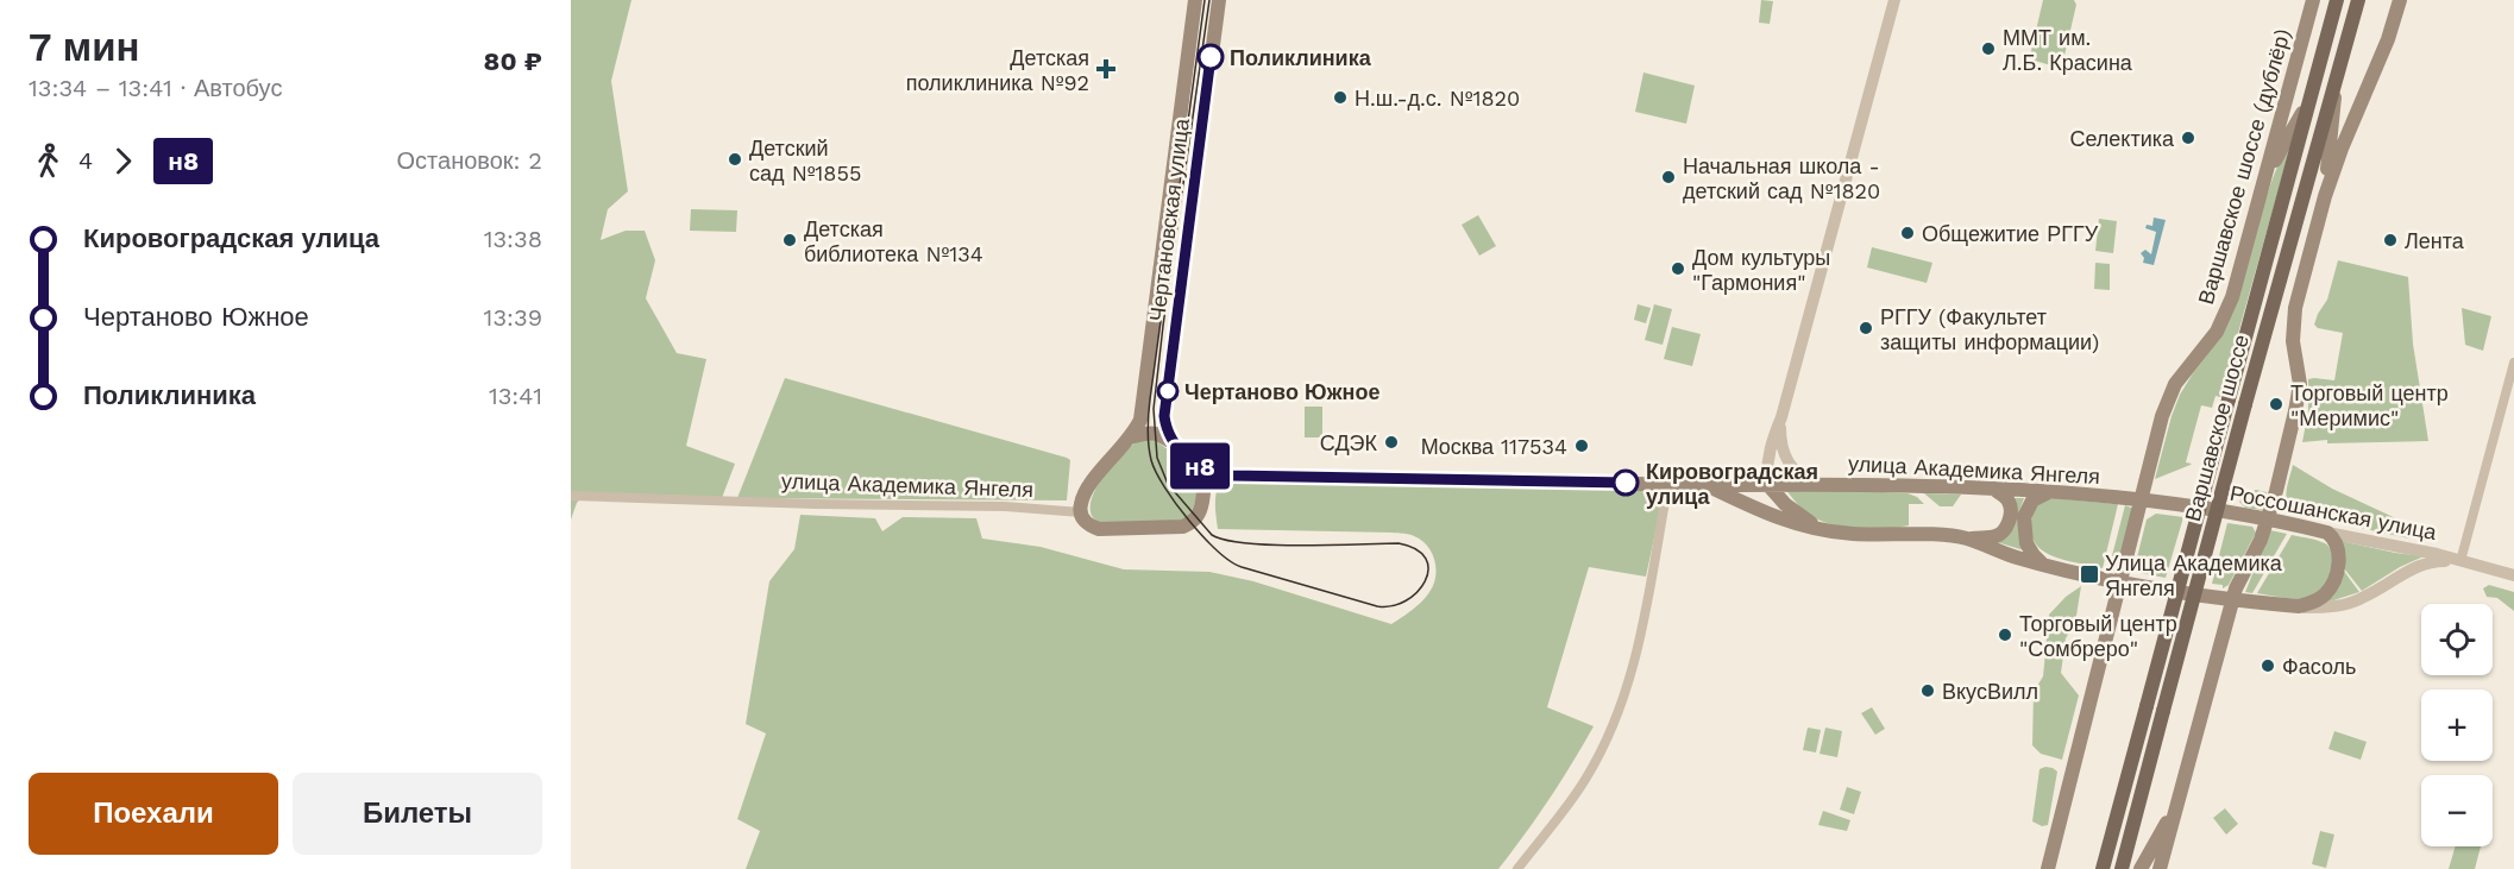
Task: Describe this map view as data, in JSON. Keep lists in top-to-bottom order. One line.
{"streets":{"main road":["Варшавское шоссе (дублёр)","Чертановская улица","Варшавское шоссе","улица Академика Янгеля","Россошанская улица"]},"crossings":[["Варшавское шоссе (дублёр)","улица Академика Янгеля"],["Чертановская улица","улица Академика Янгеля"],["улица Академика Янгеля","Россошанская улица"]],"places":{"other":["ММТ им. Л.Б. Красина","Поликлиника","Н.ш.-д.с. №1820","Селектика","Детский сад №1855","Начальная школа - детский сад №1820","Общежитие РГГУ","Детская библиотека №134","Лента","Дом культуры \"Гармония\"","РГГУ (Факультет защиты информации)","Чертаново Южное","Торговый центр \"Меримис\"","СДЭК","Москва 117534","Кировоградская улица","Торговый центр \"Сомбреро\"","Фасоль","ВкусВилл"],"health":["Детская поликлиника №92"],"transit":["Улица Академика Янгеля"]},"lines":["bus line н8"],"page":{"heading":["7 мин","13:34 – 13:41 · Автобус","80 ₽"],"on_map":"н8","legs":["4","н8","Остановок: 2"],"list":[{"name":"Кировоградская улица","value":"13:38"},{"name":"Чертаново Южное","value":"13:39"},{"name":"Поликлиника","value":"13:41"}],"map_buttons":["+","−"],"buttons":["Поехали","Билеты"]}}
